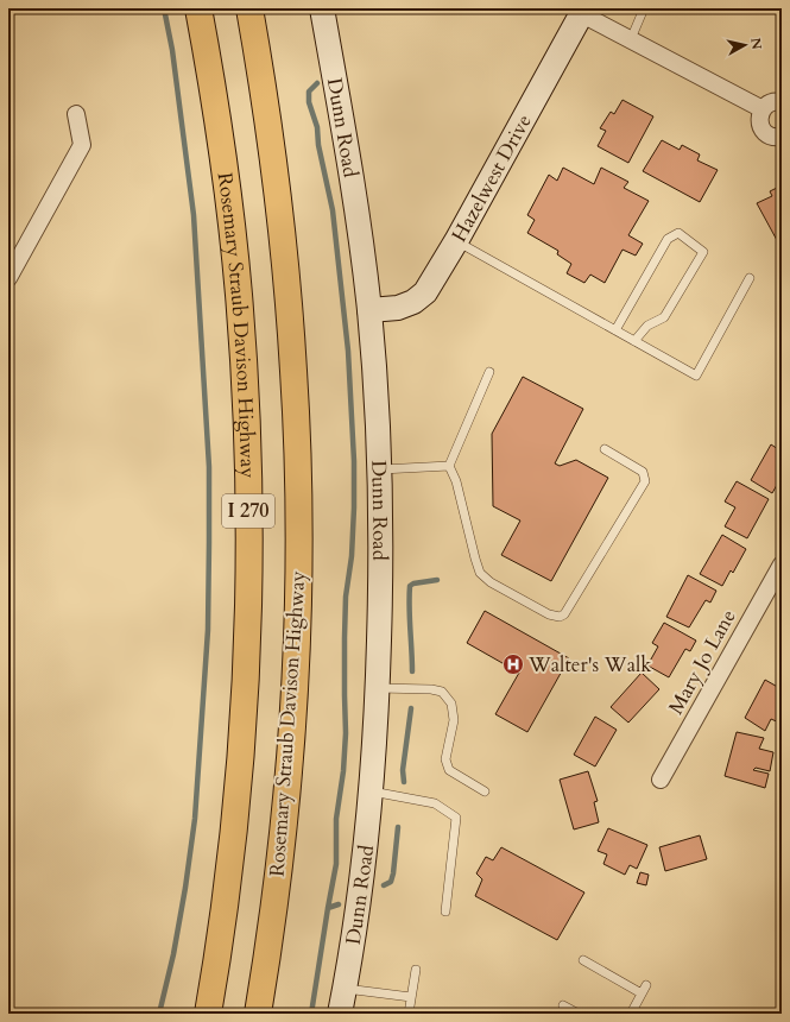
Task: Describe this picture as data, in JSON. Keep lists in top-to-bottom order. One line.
{"streets":{"highway":["Rosemary Straub Davison Highway","I 270"],"street":["Dunn Road","Hazelwest Drive","Mary Jo Lane"]},"crossings":[["Dunn Road","Hazelwest Drive"]],"places":{"hospital":["Walter's Walk"]},"north":"right"}
